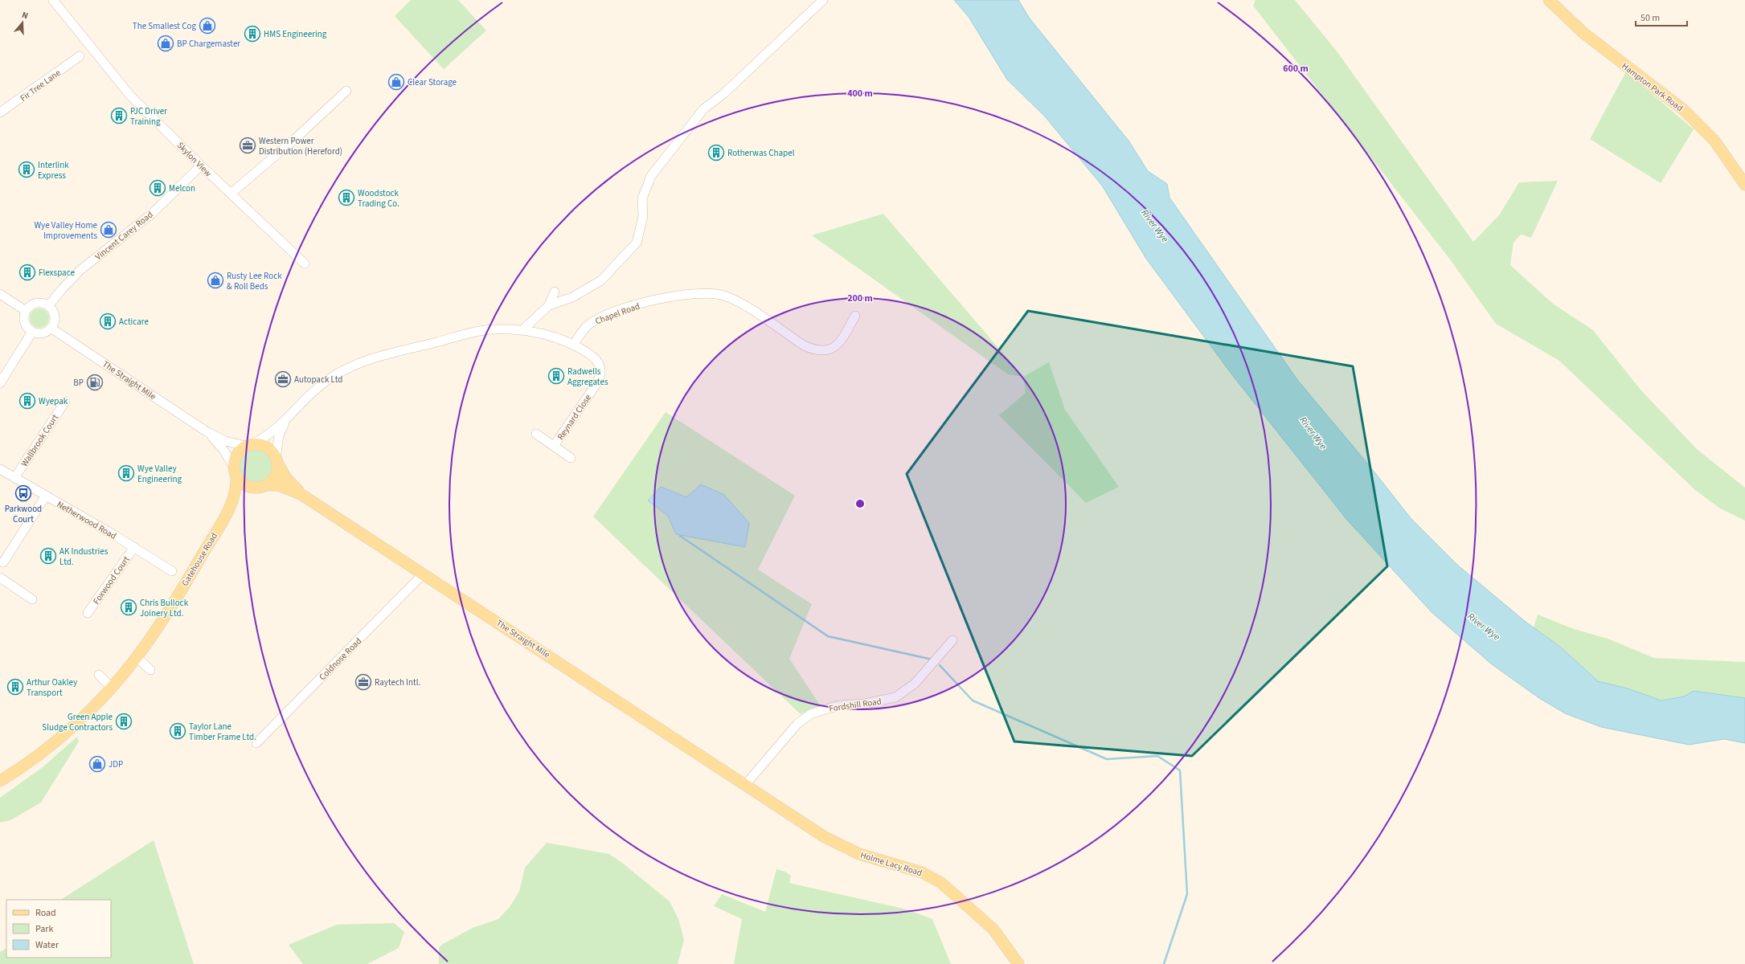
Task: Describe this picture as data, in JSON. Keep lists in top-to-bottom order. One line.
{"streets":{"main road":["Hampton Park Road","The Straight Mile","Gatehouse Road","Holme Lacy Road"],"street":["Fir Tree Lane","Skylon View","Vincent Carey Road","Chapel Road","Reynard Close","Wallbrook Court","Netherwood Road","Foxwood Court","Coldnose Road","Fordshill Road"]},"crossings":[["Skylon View","Vincent Carey Road"],["Vincent Carey Road","The Straight Mile"],["Chapel Road","Reynard Close"],["The Straight Mile","Gatehouse Road"],["The Straight Mile","Coldnose Road"],["The Straight Mile","Fordshill Road"],["The Straight Mile","Holme Lacy Road"],["Wallbrook Court","Netherwood Road"],["Netherwood Road","Foxwood Court"],["Fordshill Road","Holme Lacy Road"]],"water":["River Wye"],"places":{"shop":["The Smallest Cog","BP Chargemaster","Clear Storage","Wye Valley Home Improvements","Rusty Lee Rock & Roll Beds","JDP"],"building":["HMS Engineering","PJC Driver Training","Rotherwas Chapel","Interlink Express","Melcon","Woodstock Trading Co.","Flexspace","Acticare","Radwells Aggregates","Wyepak","Wye Valley Engineering","AK Industries Ltd.","Chris Bullock Joinery Ltd.","Arthur Oakley Transport","Green Apple Sludge Contractors","Taylor Lane Timber Frame Ltd."],"office":["Western Power Distribution (Hereford)","Autopack Ltd","Raytech Intl."],"fuel station":["BP"],"bus stop":["Parkwood Court"]},"legend":["Road","Park","Water"],"scale_bar":"50 m","north":"top","rings":["600 m","400 m","200 m"]}
